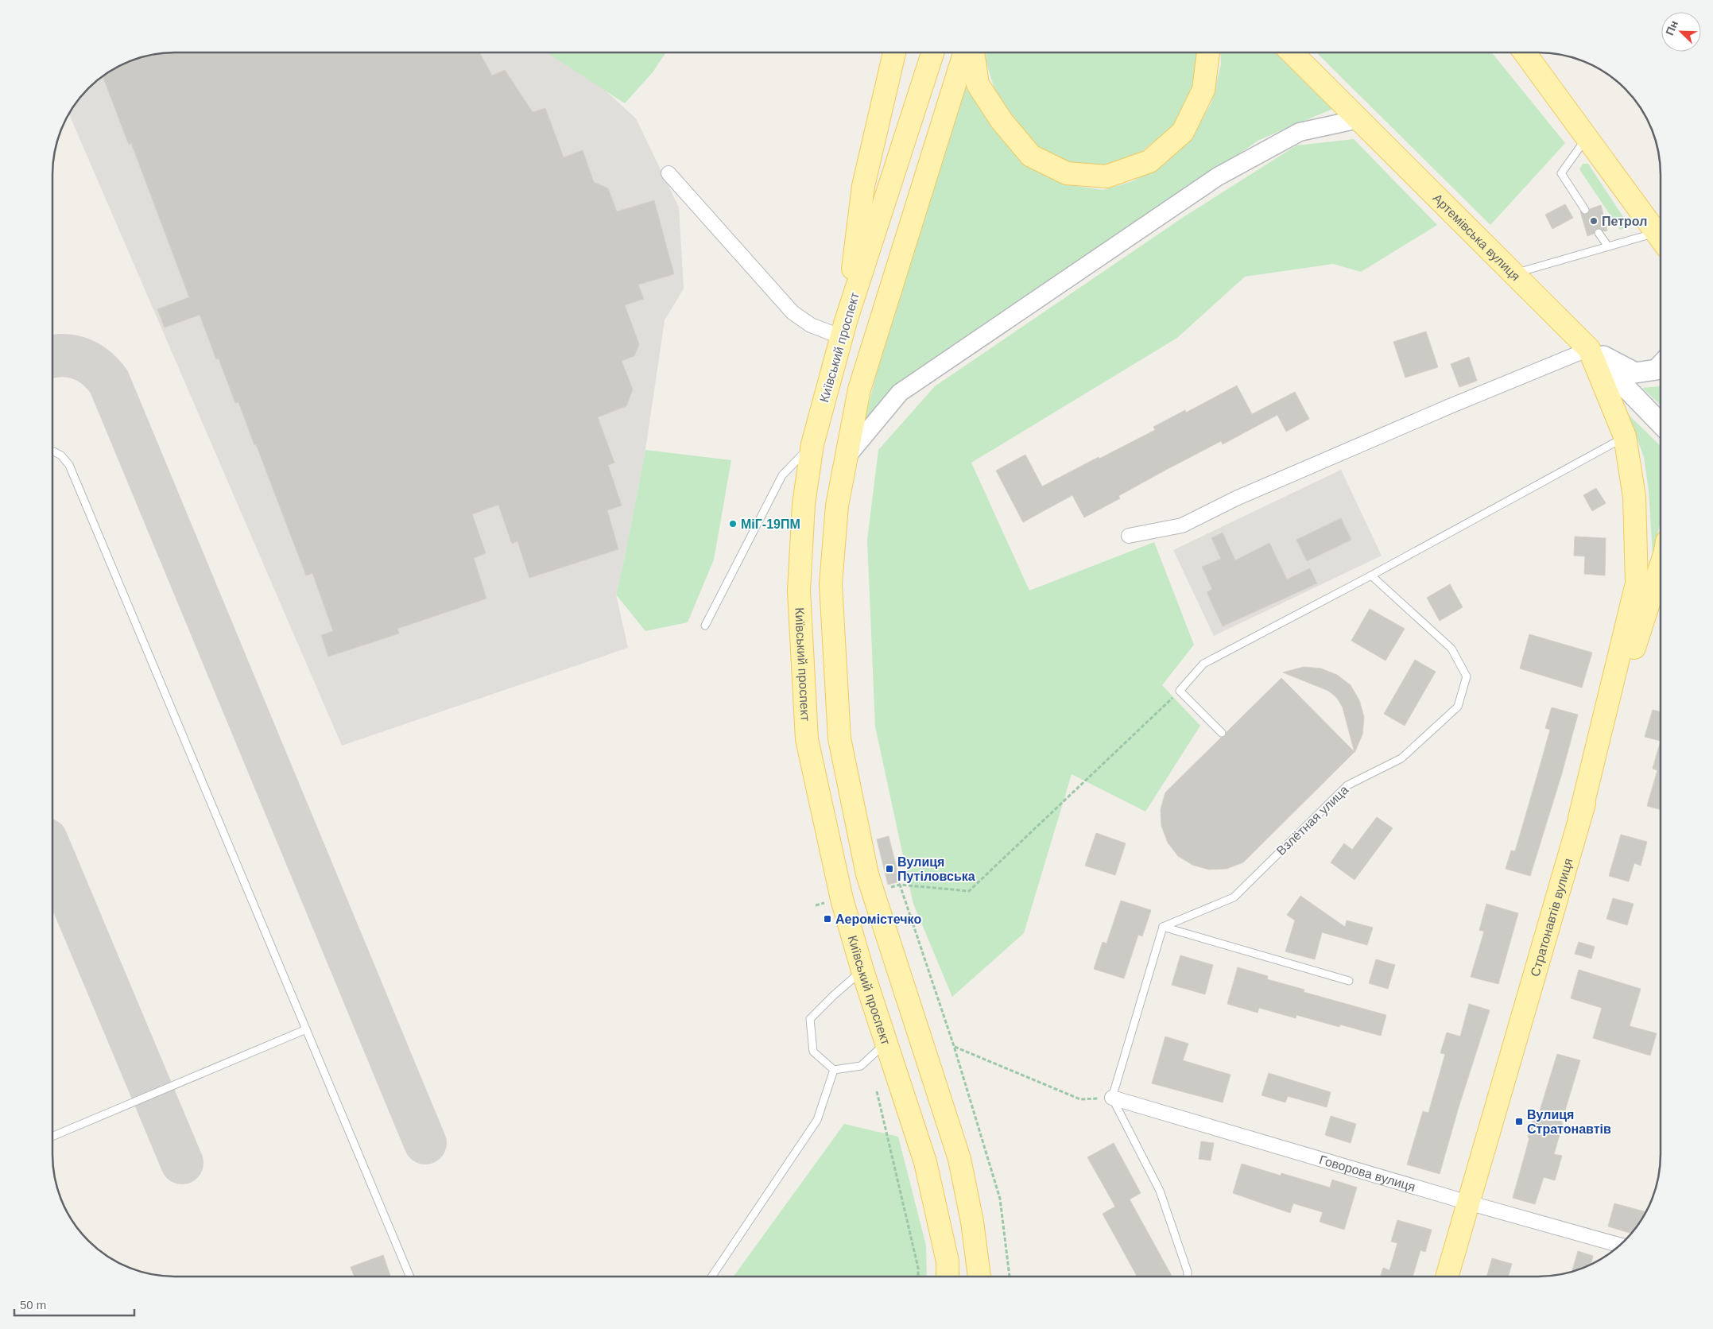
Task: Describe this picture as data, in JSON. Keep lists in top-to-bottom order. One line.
{"streets":{"main road":["Артемівська вулиця","Київський проспект","Стратонавтів вулиця"],"street":["Говорова вулиця"],"lane":["Взлётная улица"]},"crossings":[["Стратонавтів вулиця","Говорова вулиця"]],"places":{"other":["Петрол","МіГ-19ПМ"],"transit":["Вулиця Путіловська","Аеромістечко","Вулиця Стратонавтів"]},"scale_bar":"50 m","north":"top left"}
